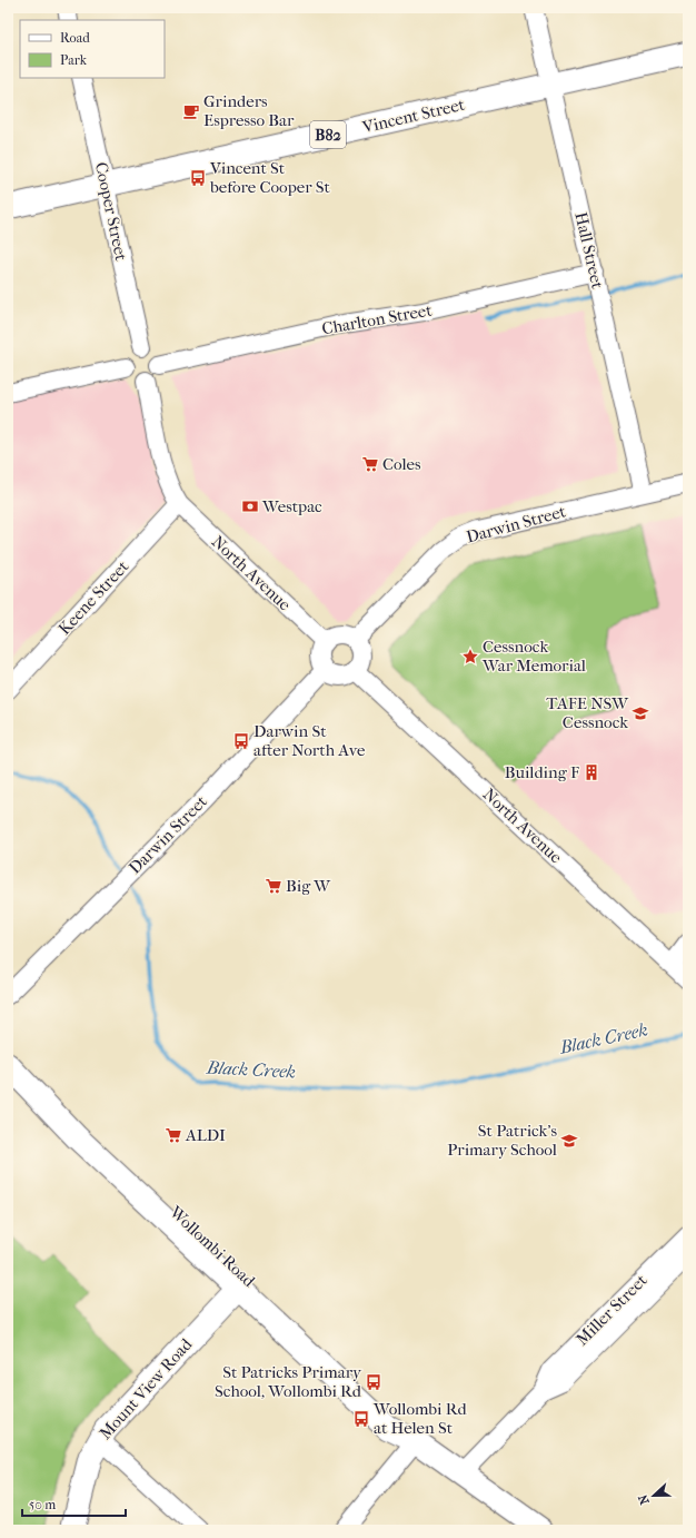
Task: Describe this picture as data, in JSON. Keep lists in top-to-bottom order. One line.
{"streets":{"main road":["Vincent Street","B82","Wollombi Road","Mount View Road"],"street":["Cooper Street","Hall Street","Charlton Street","Darwin Street","North Avenue","Keene Street","Miller Street"]},"crossings":[["Vincent Street","Cooper Street"],["Vincent Street","Hall Street"],["Cooper Street","Charlton Street"],["Hall Street","Charlton Street"],["Hall Street","Darwin Street"],["Darwin Street","North Avenue"],["North Avenue","Keene Street"],["Wollombi Road","Miller Street"],["Wollombi Road","Mount View Road"]],"water":["Black Creek"],"places":{"cafe":["Grinders Espresso Bar"],"bus stop":["Vincent St before Cooper St","Darwin St after North Ave","St Patricks Primary School, Wollombi Rd","Wollombi Rd at Helen St"],"supermarket":["Coles","Big W","ALDI"],"bank":["Westpac"],"place":["Cessnock War Memorial"],"school or university":["TAFE NSW Cessnock","St Patrick's Primary School"],"building":["Building F"]},"legend":["Road","Park"],"scale_bar":"50 m","north":"left"}
